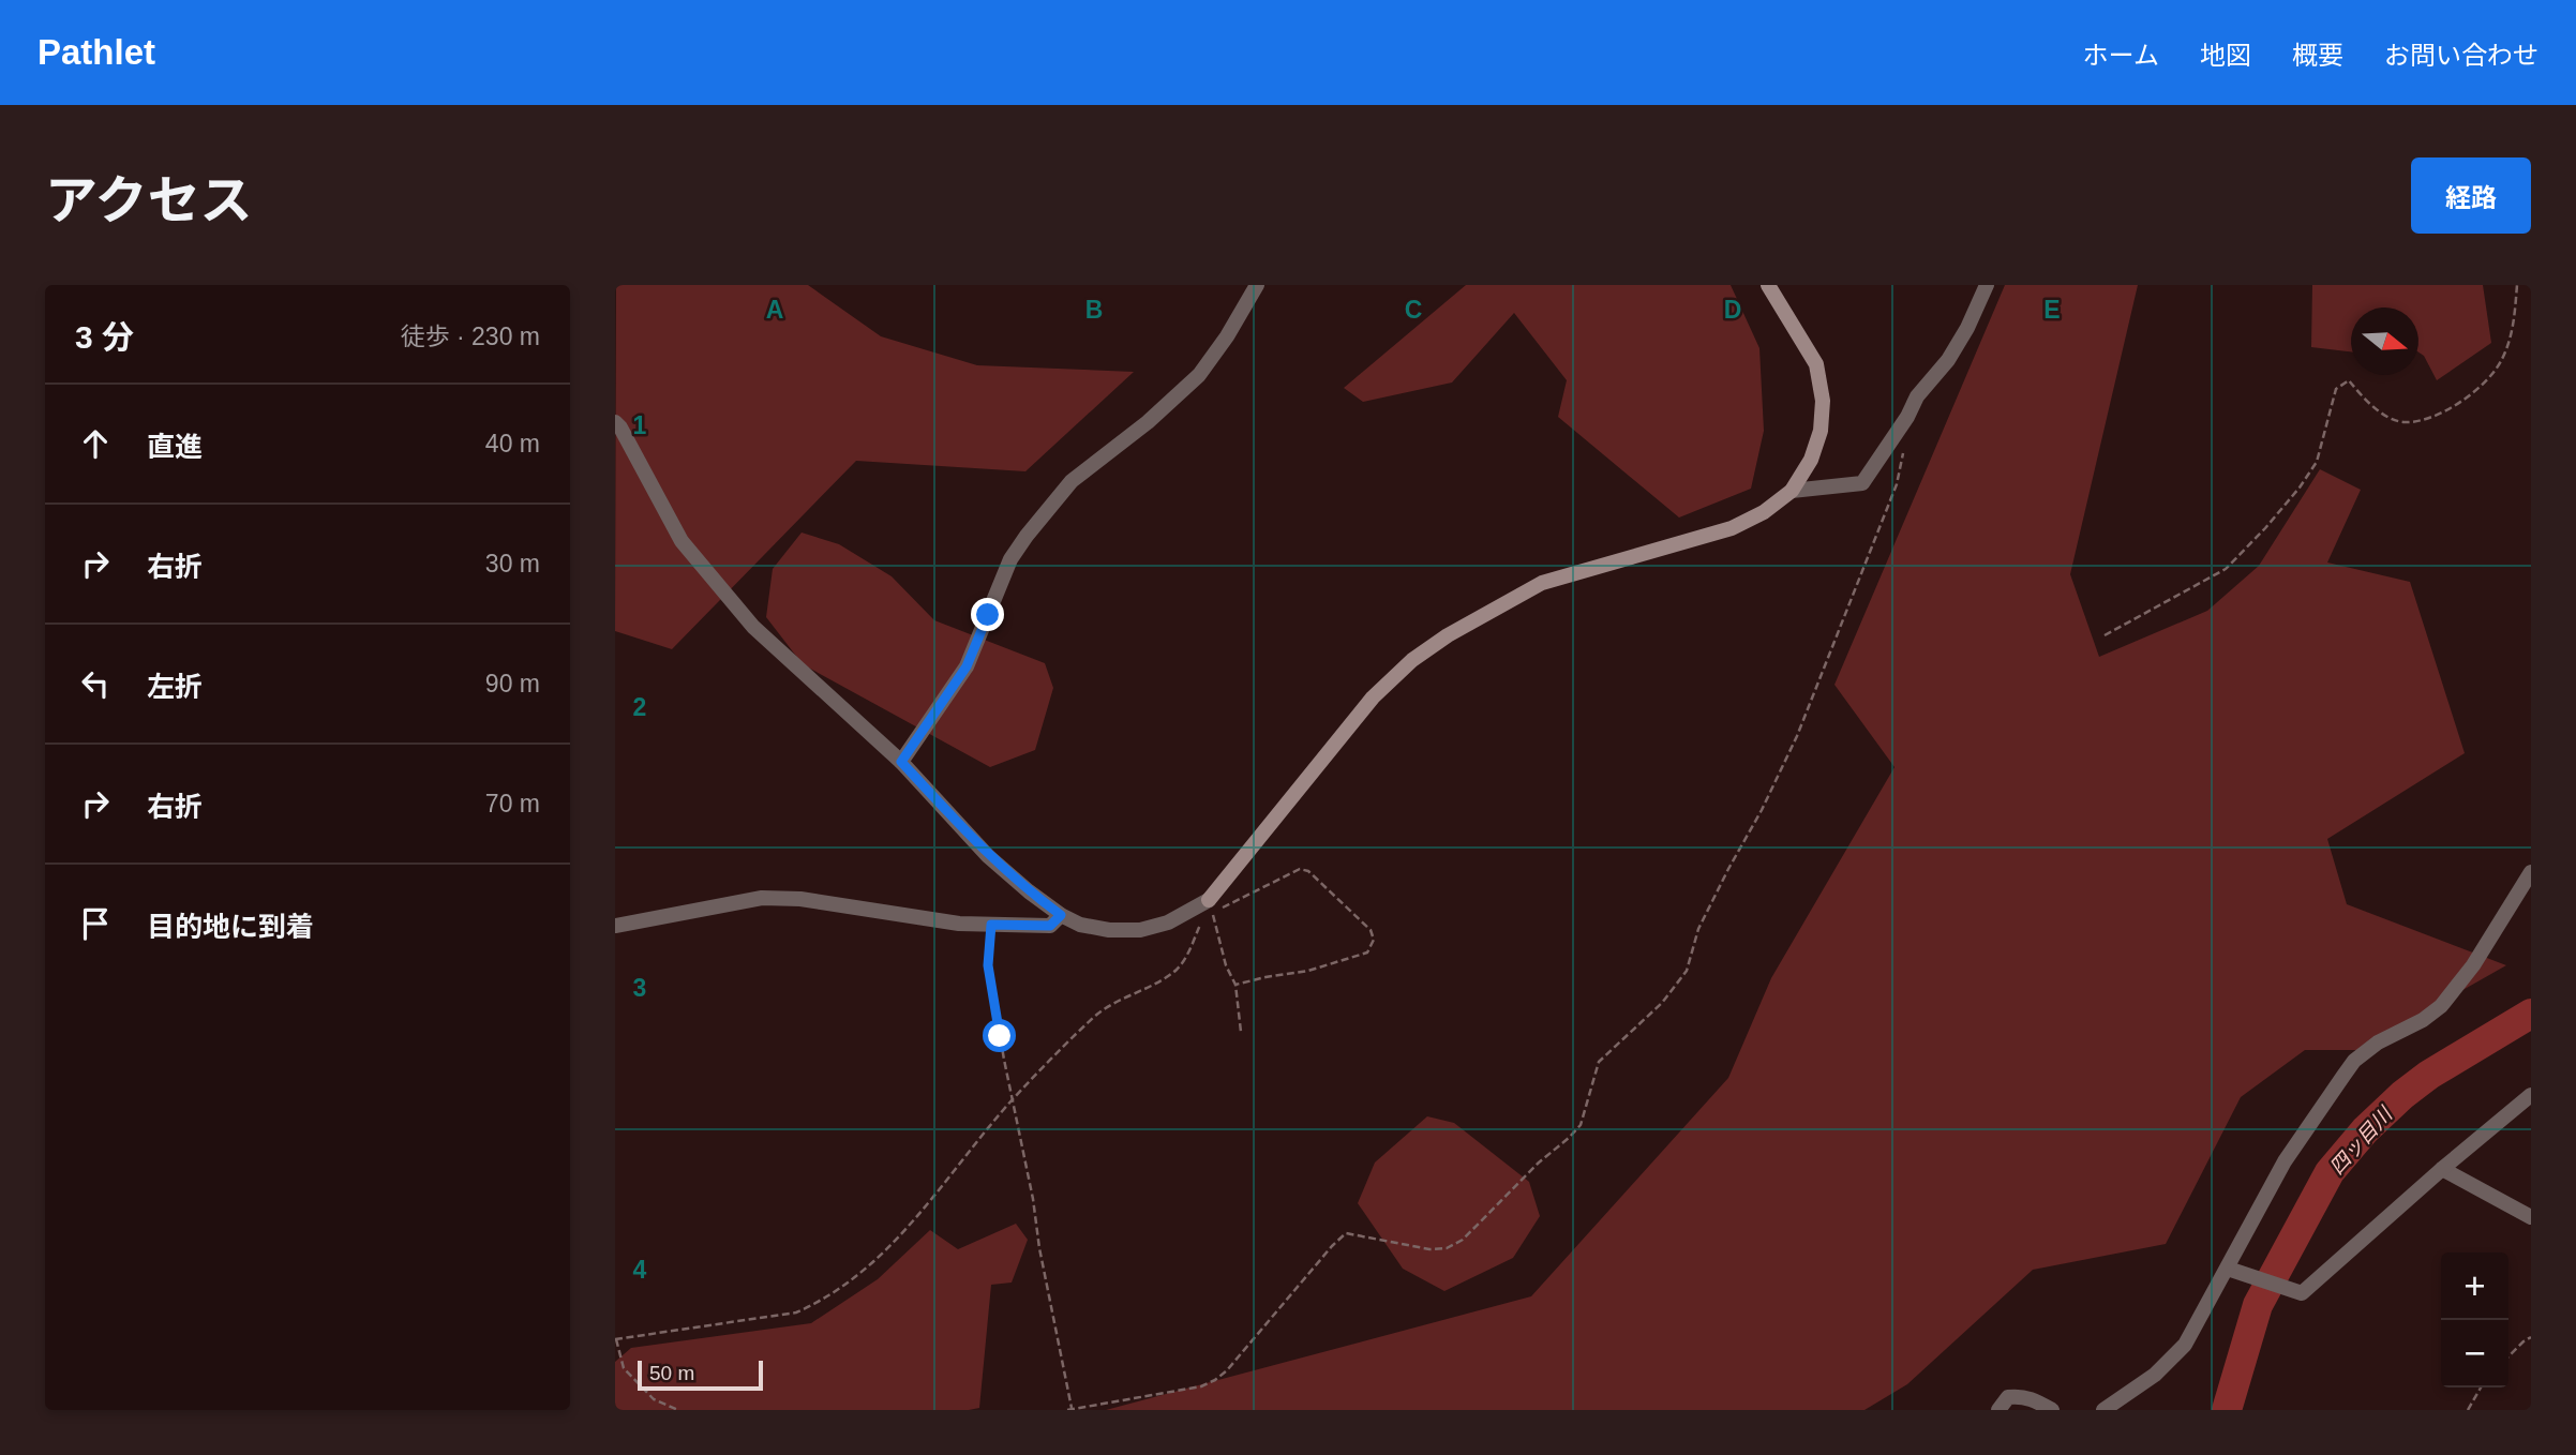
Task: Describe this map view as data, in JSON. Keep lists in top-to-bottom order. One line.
{"water":["四ッ目川"],"scale_bar":"50 m","north":"right","page":{"header":"Pathlet","nav":["ホーム","地図","概要","お問い合わせ"],"title":"アクセス","buttons":"経路","heading":["3 分","徒歩 · 230 m"],"list":[["直進","40 m"],["右折","30 m"],["左折","90 m"],["右折","70 m"],"目的地に到着"],"map_buttons":["+","−"],"scale":"50 m"},"grid":{"columns":["A","B","C","D","E"],"rows":["1","2","3","4"]}}
